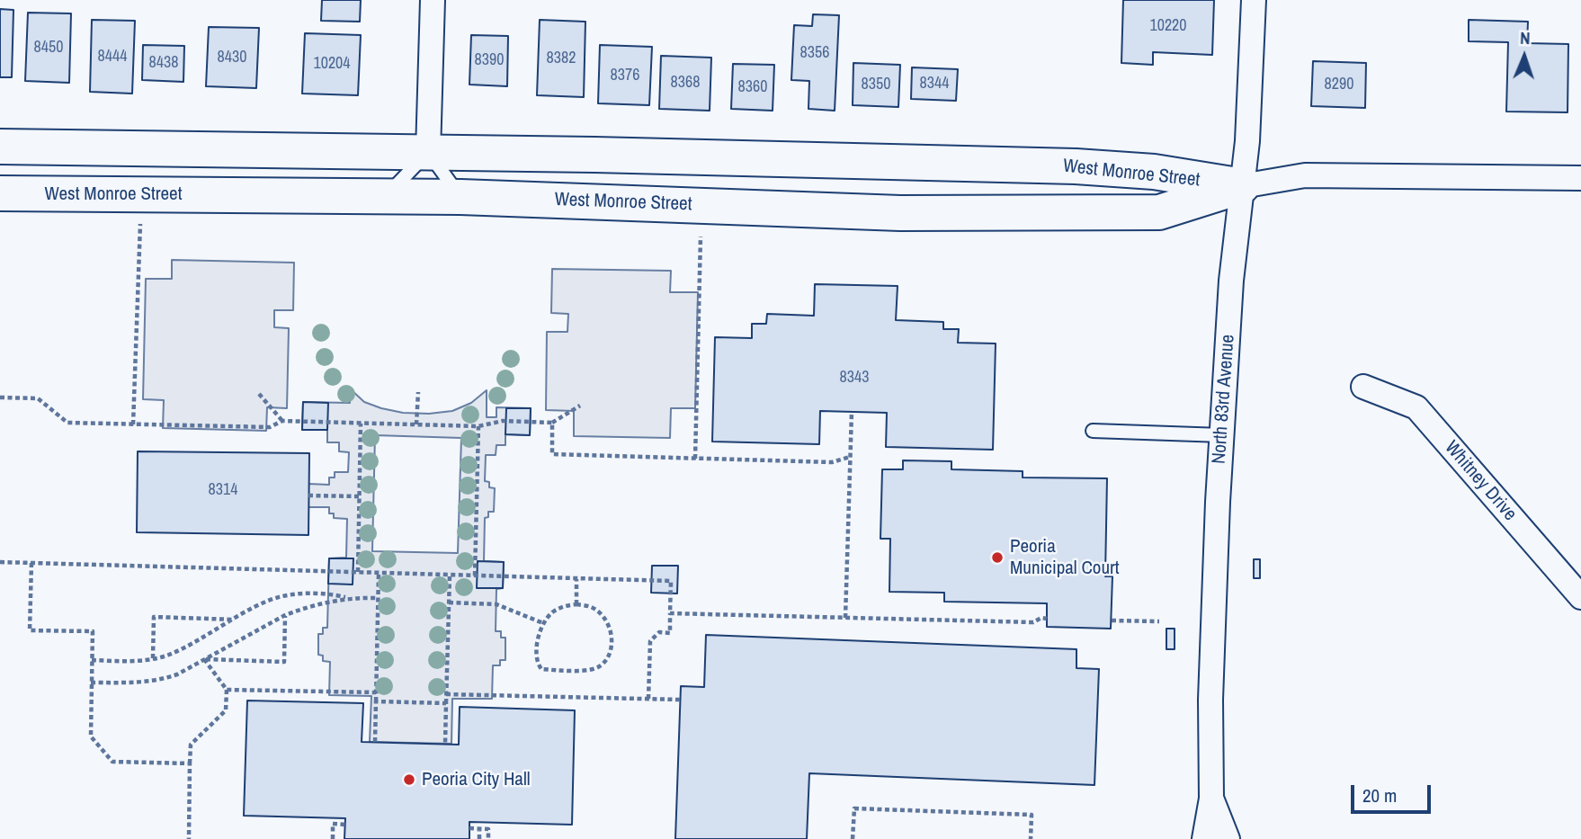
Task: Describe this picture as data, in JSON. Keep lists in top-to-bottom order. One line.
{"streets":{"street":["West Monroe Street","North 83rd Avenue","Whitney Drive"]},"crossings":[["West Monroe Street","North 83rd Avenue"]],"places":["Peoria Municipal Court","Peoria City Hall"],"house_numbers":["10220","8450","8356","8444","8430","8382","8390","8438","10204","8376","8368","8344","8350","8290","8360","8343","8314"],"scale_bar":"20 m","north":"top"}
